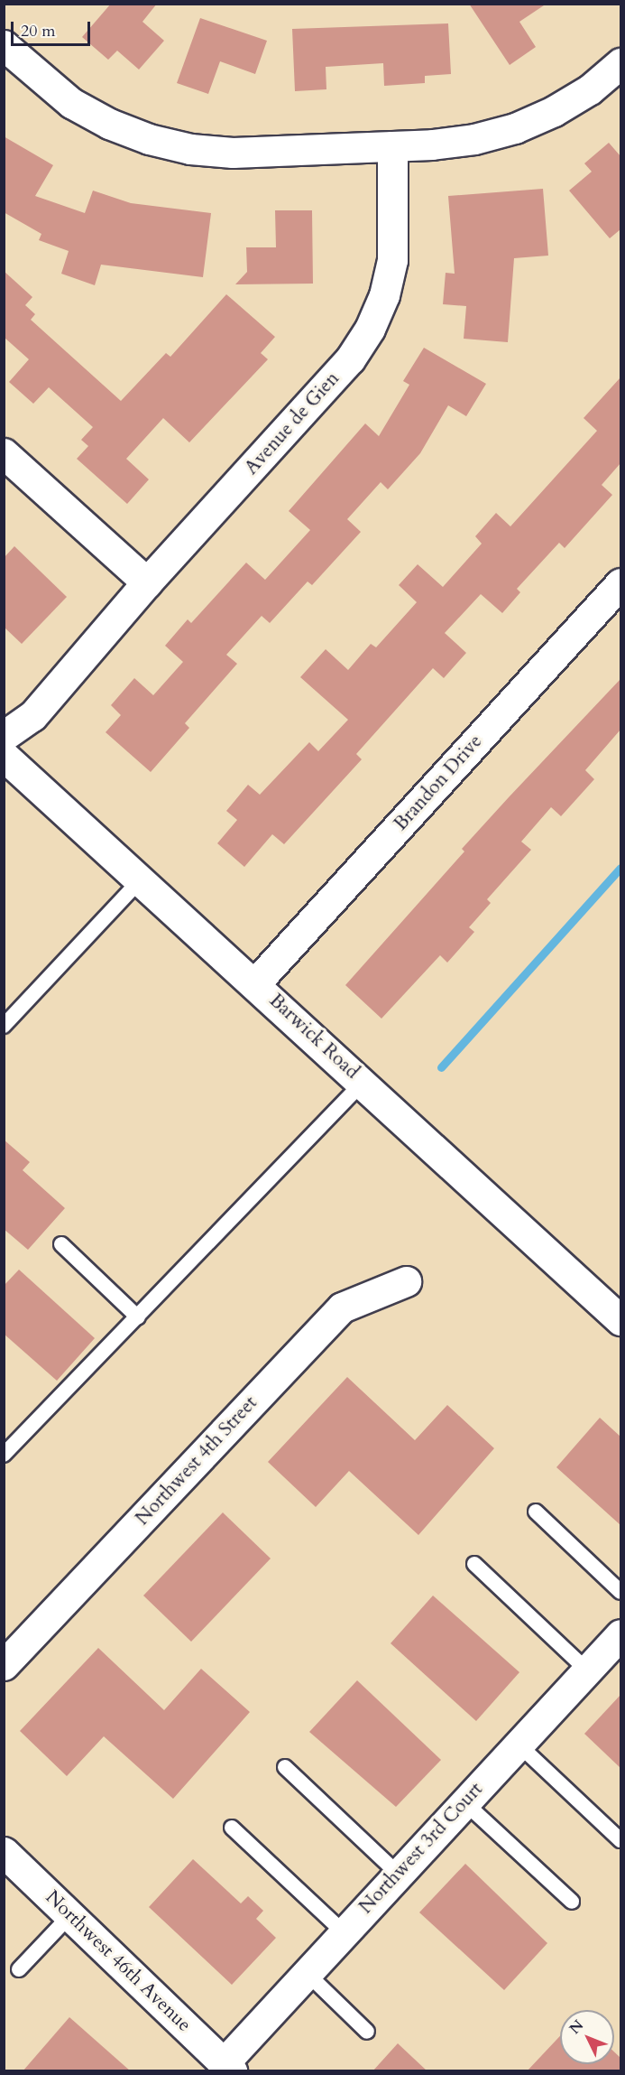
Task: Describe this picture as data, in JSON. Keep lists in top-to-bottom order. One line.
{"streets":{"street":["Avenue de Gien","Brandon Drive","Barwick Road","Northwest 4th Street","Northwest 3rd Court","Northwest 46th Avenue"]},"crossings":[["Brandon Drive","Barwick Road"],["Northwest 3rd Court","Northwest 46th Avenue"]],"scale_bar":"20 m","north":"top left"}
